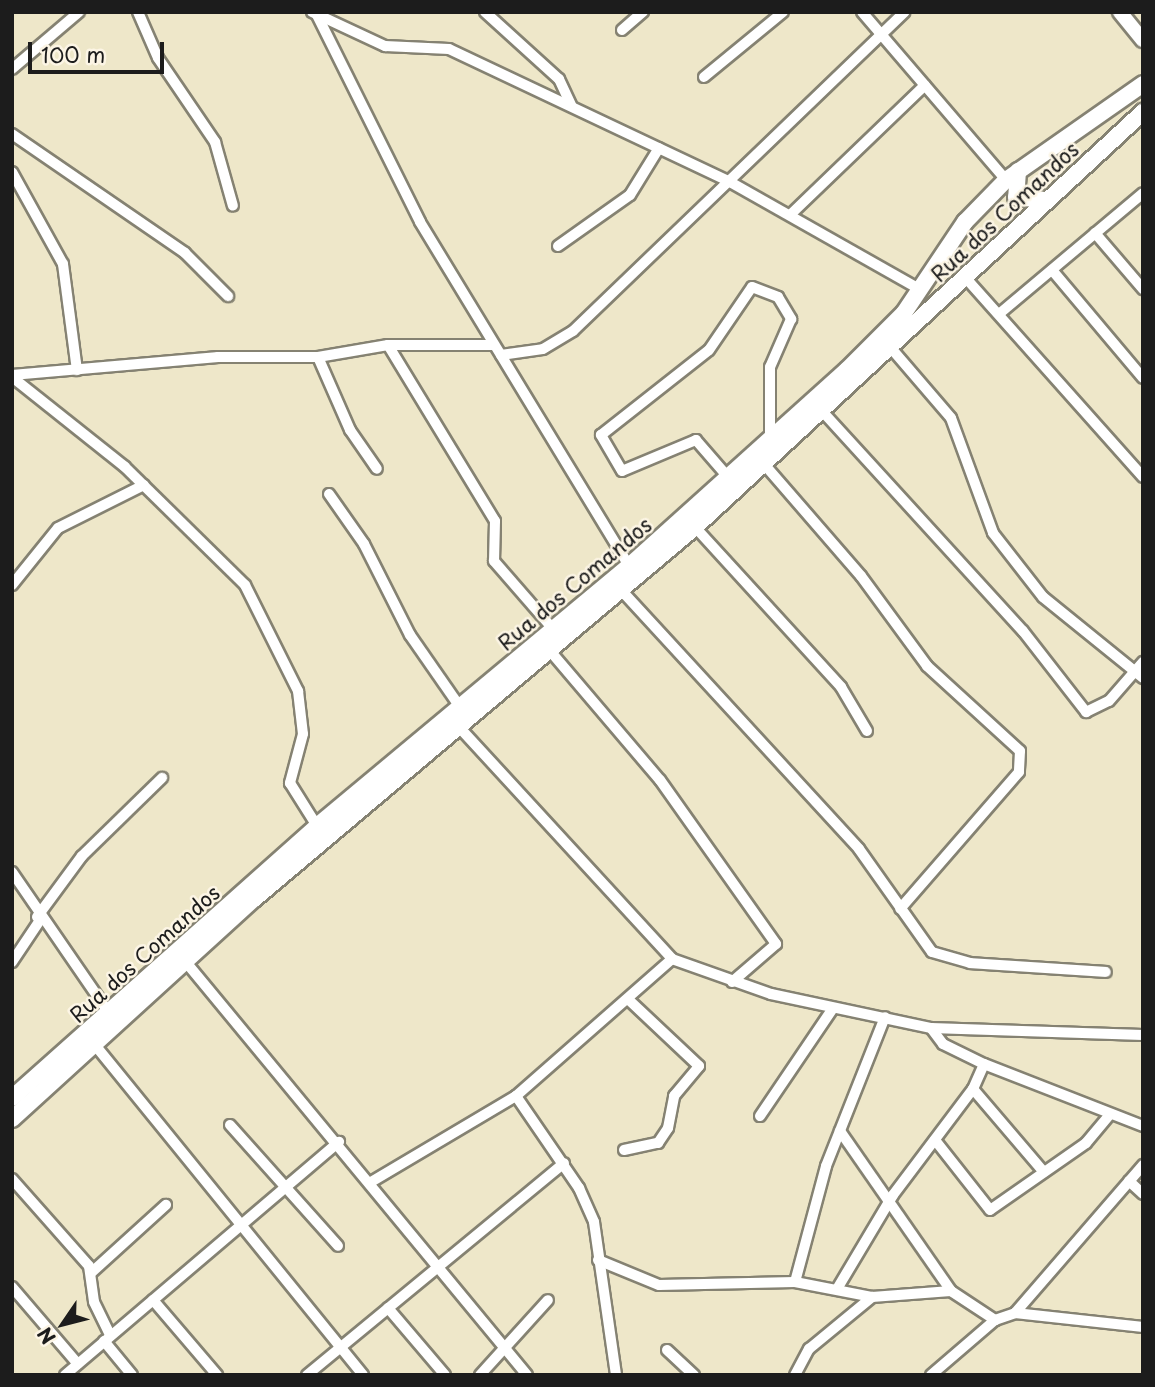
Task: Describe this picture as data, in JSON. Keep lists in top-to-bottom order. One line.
{"streets":{"main road":["Rua dos Comandos"]},"scale_bar":"100 m","north":"bottom left"}
